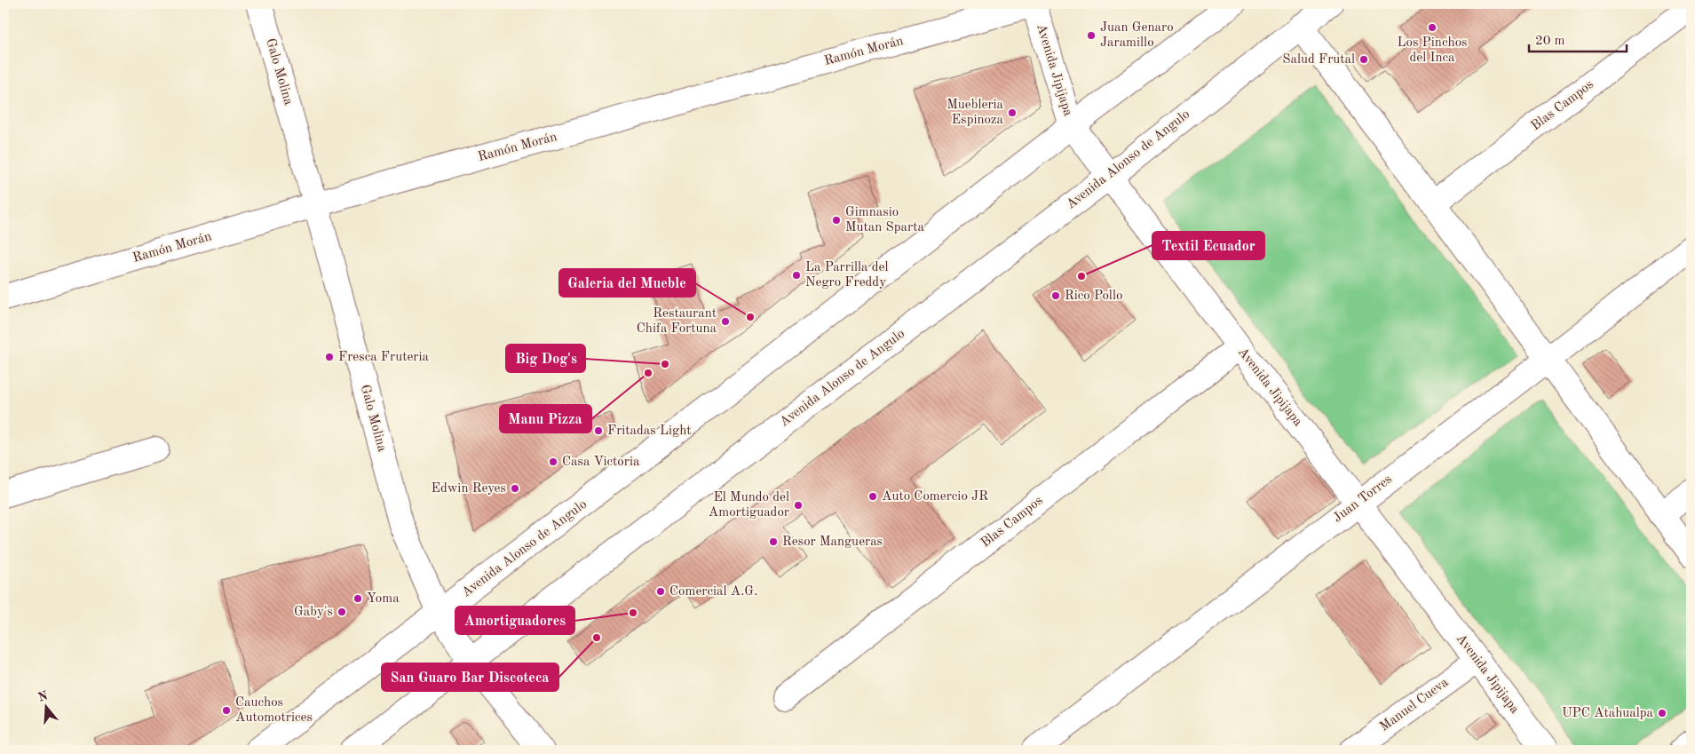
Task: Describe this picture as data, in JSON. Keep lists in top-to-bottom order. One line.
{"streets":{"street":["Ramón Morán","Avenida Jipijapa","Galo Molina","Blas Campos","Avenida Alonso de Angulo","Juan Torres","Manuel Cueva"]},"crossings":[["Ramón Morán","Avenida Jipijapa"],["Ramón Morán","Galo Molina"],["Avenida Jipijapa","Blas Campos"],["Avenida Jipijapa","Avenida Alonso de Angulo"],["Avenida Jipijapa","Juan Torres"],["Avenida Jipijapa","Manuel Cueva"],["Galo Molina","Avenida Alonso de Angulo"]],"places":["Los Pinchos del Inca","Juan Genaro Jaramillo","Salud Frutal","Muebleria Espinoza","Gimnasio Mutan Sparta","La Parrilla del Negro Freddy","Textil Ecuador","Rico Pollo","Galeria del Mueble","Restaurant Chifa Fortuna","Fresca Fruteria","Big Dog's","Manu Pizza","Fritadas Light","Casa Victoria","Edwin Reyes","Auto Comercio JR","El Mundo del Amortiguador","Resor Mangueras","Comercial A.G.","Yoma","Gaby's","Amortiguadores","San Guaro Bar Discoteca","Cauchos Automotrices","UPC Atahualpa"],"scale_bar":"20 m","north":"top"}
